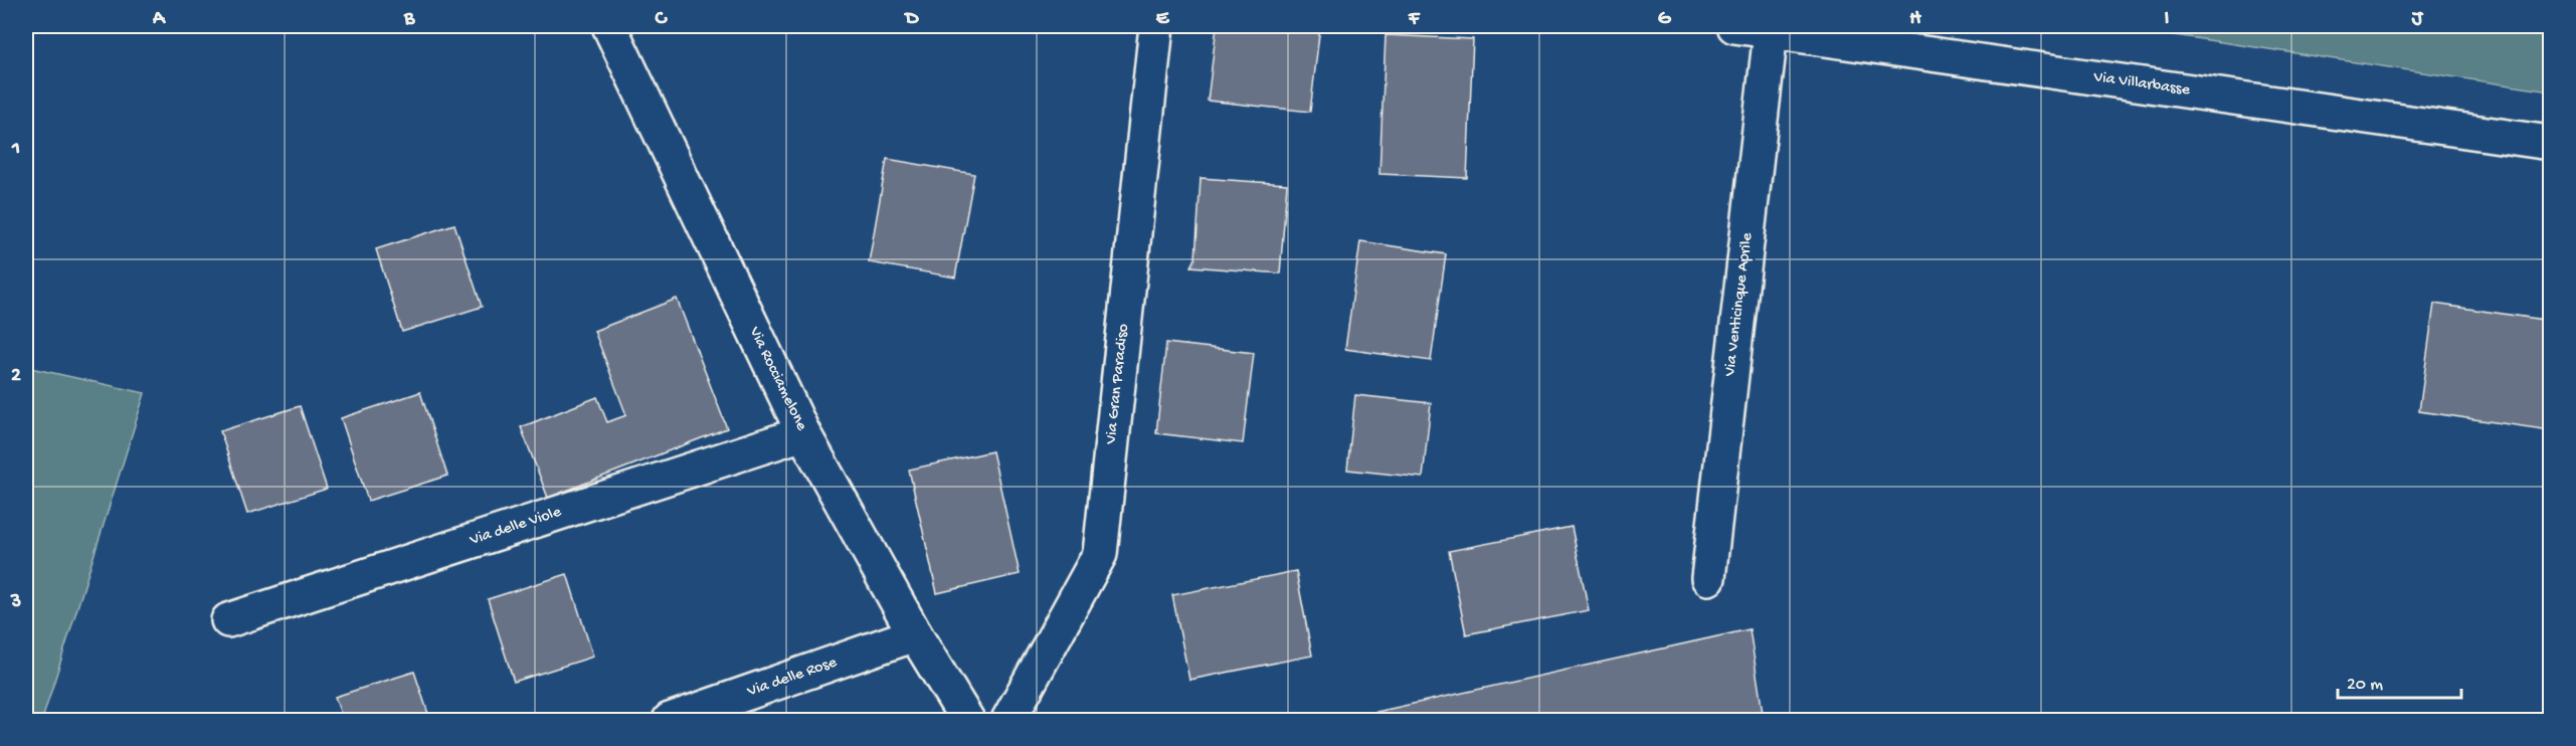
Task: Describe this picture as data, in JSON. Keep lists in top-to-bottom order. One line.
{"streets":{"street":["Via Villarbasse","Via Venticinque Aprile","Via Rocciamelone","Via Gran Paradiso","Via delle Viole","Via delle Rose"]},"crossings":[["Via Villarbasse","Via Venticinque Aprile"],["Via Rocciamelone","Via delle Viole"],["Via Rocciamelone","Via delle Rose"]],"scale_bar":"20 m","grid":{"columns":["A","B","C","D","E","F","G","H","I","J"],"rows":["1","2","3"]}}
